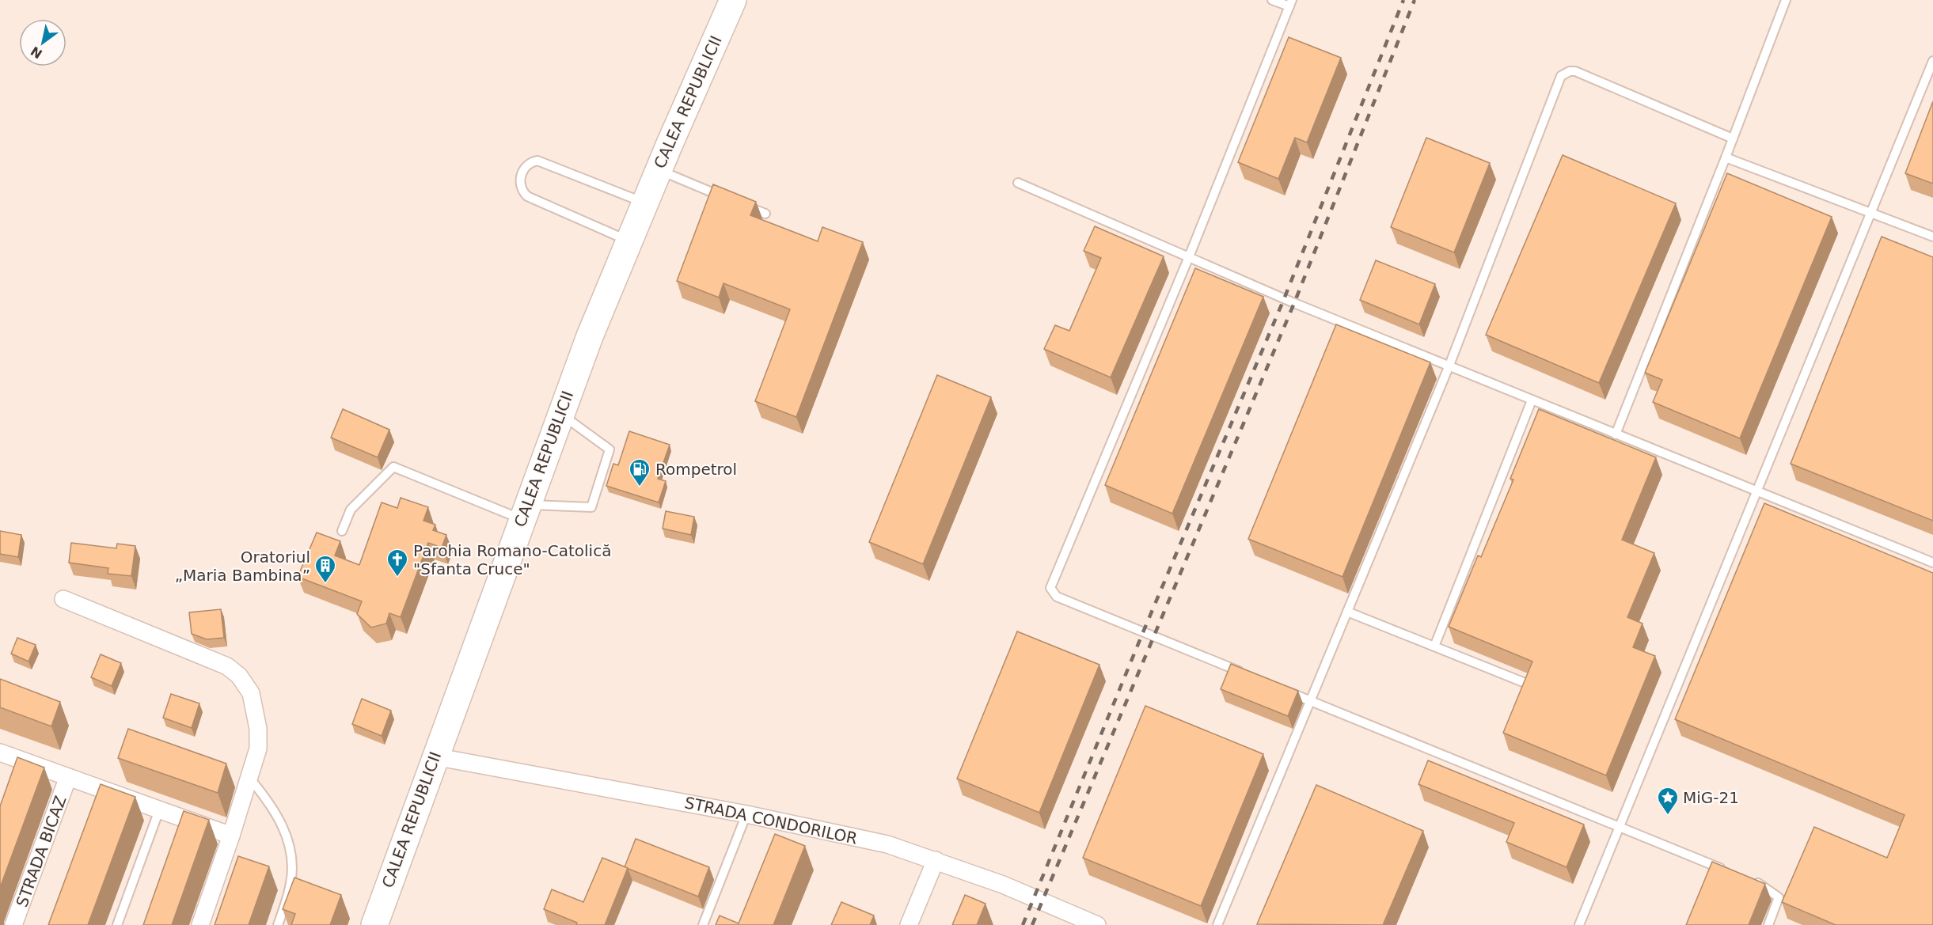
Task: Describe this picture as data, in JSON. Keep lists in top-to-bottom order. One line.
{"streets":{"main road":["CALEA REPUBLICII"],"street":["STRADA CONDORILOR","STRADA BICAZ"]},"crossings":[["CALEA REPUBLICII","STRADA CONDORILOR"]],"places":{"fuel station":["Rompetrol"],"church":["Parohia Romano-Catolică \"Sfanta Cruce\""],"building":["Oratoriul „Maria Bambina”"],"place":["MiG-21"]},"north":"bottom left"}
